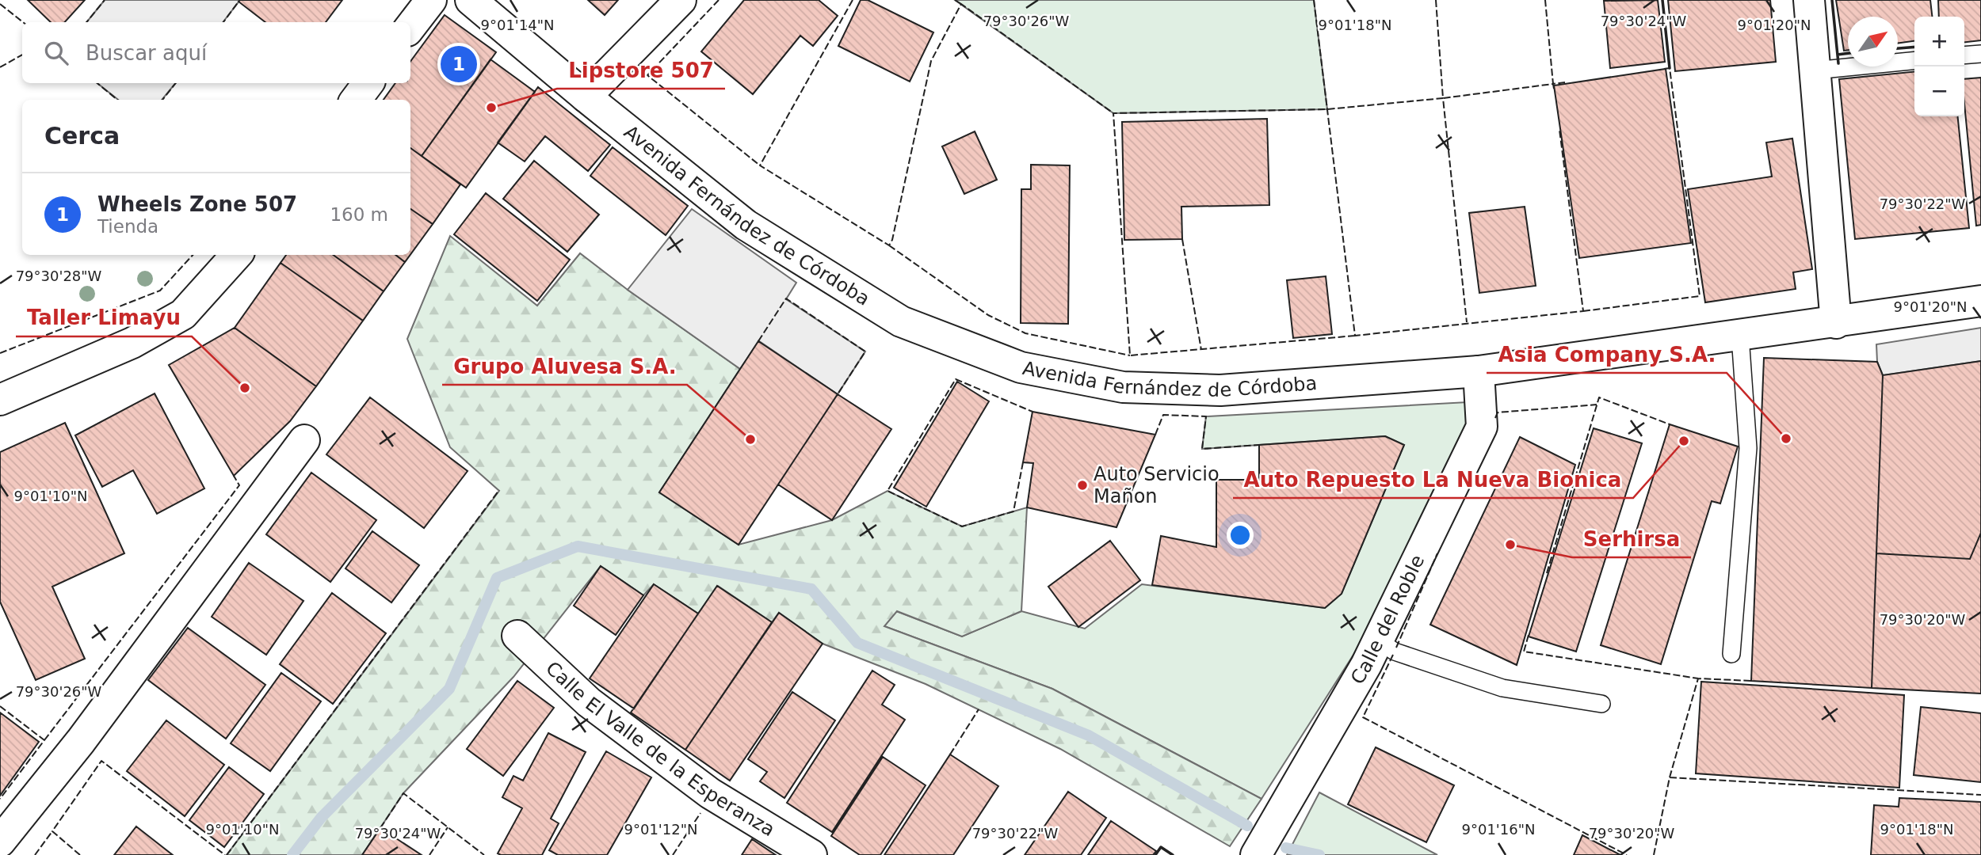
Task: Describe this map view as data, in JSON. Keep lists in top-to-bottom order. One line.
{"streets":{"street":["Avenida Fernández de Córdoba","Calle del Roble","Calle El Valle de la Esperanza"]},"crossings":[["Avenida Fernández de Córdoba","Calle del Roble"]],"places":["Lipstore 507","Taller Limayu","Asia Company S.A.","Grupo Aluvesa S.A.","Auto Repuesto La Nueva Bionica","Auto Servicio Mañon","Serhirsa"],"north":"top right","page":{"map_buttons":["+","−"],"search":"Buscar aquí","pins":"1","heading":"Cerca","list":[{"mark":"1","name":"Wheels Zone 507","note":"Tienda","value":"160 m"}]},"coordinates":["79°30'26\"W","79°30'24\"W","9°01'20\"N","9°01'14\"N","9°01'18\"N","79°30'22\"W","79°30'28\"W","9°01'10\"N","79°30'20\"W","9°01'12\"N","9°01'16\"N"]}
